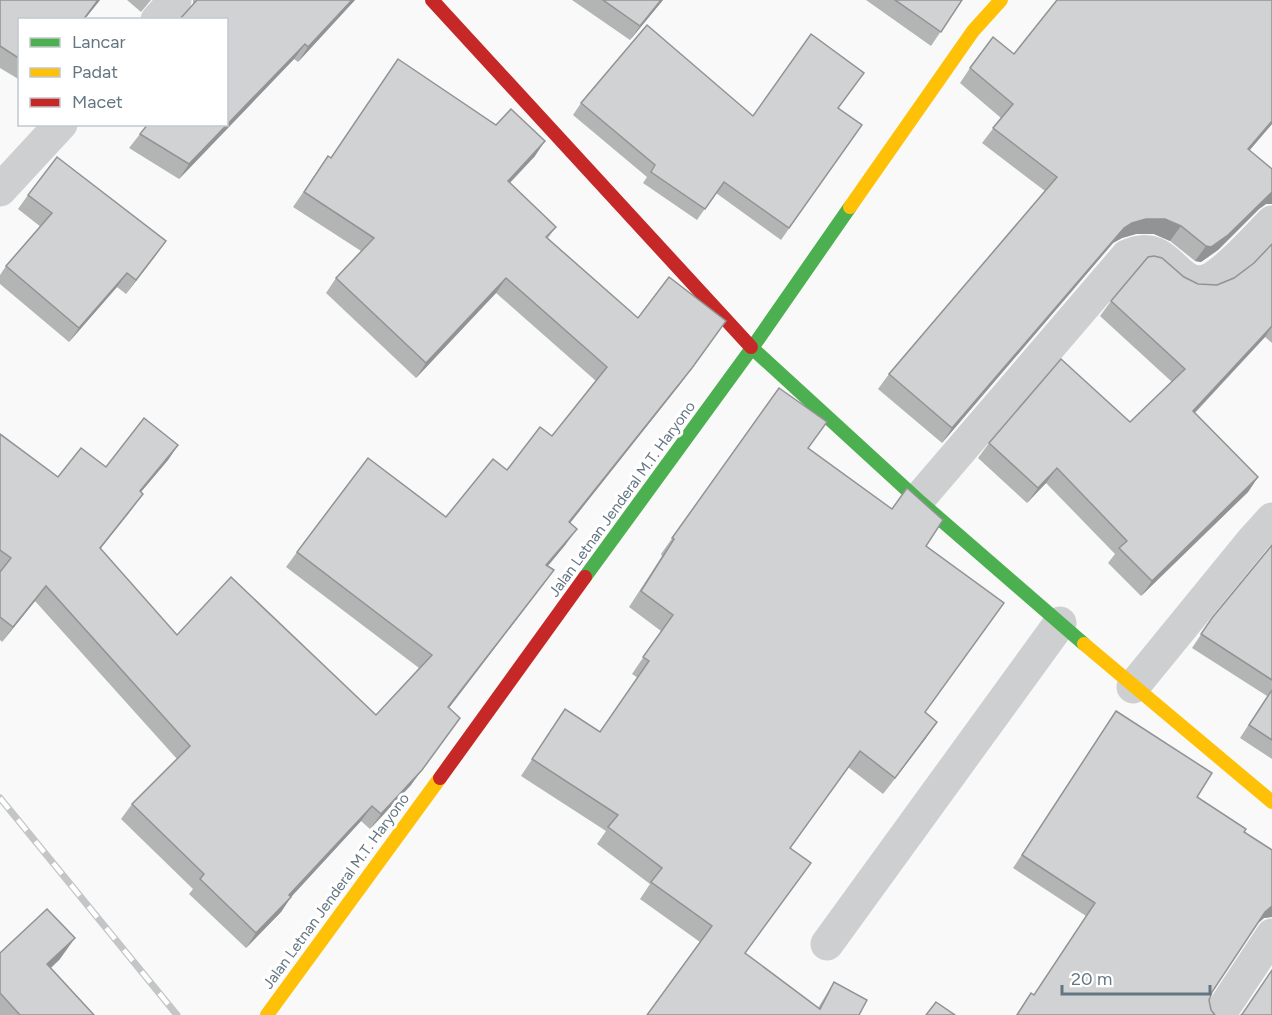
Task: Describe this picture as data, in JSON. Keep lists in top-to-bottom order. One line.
{"streets":{"main road":["Jalan Letnan Jenderal M.T. Haryono"]},"legend":["Lancar","Padat","Macet"],"scale_bar":"20 m"}
